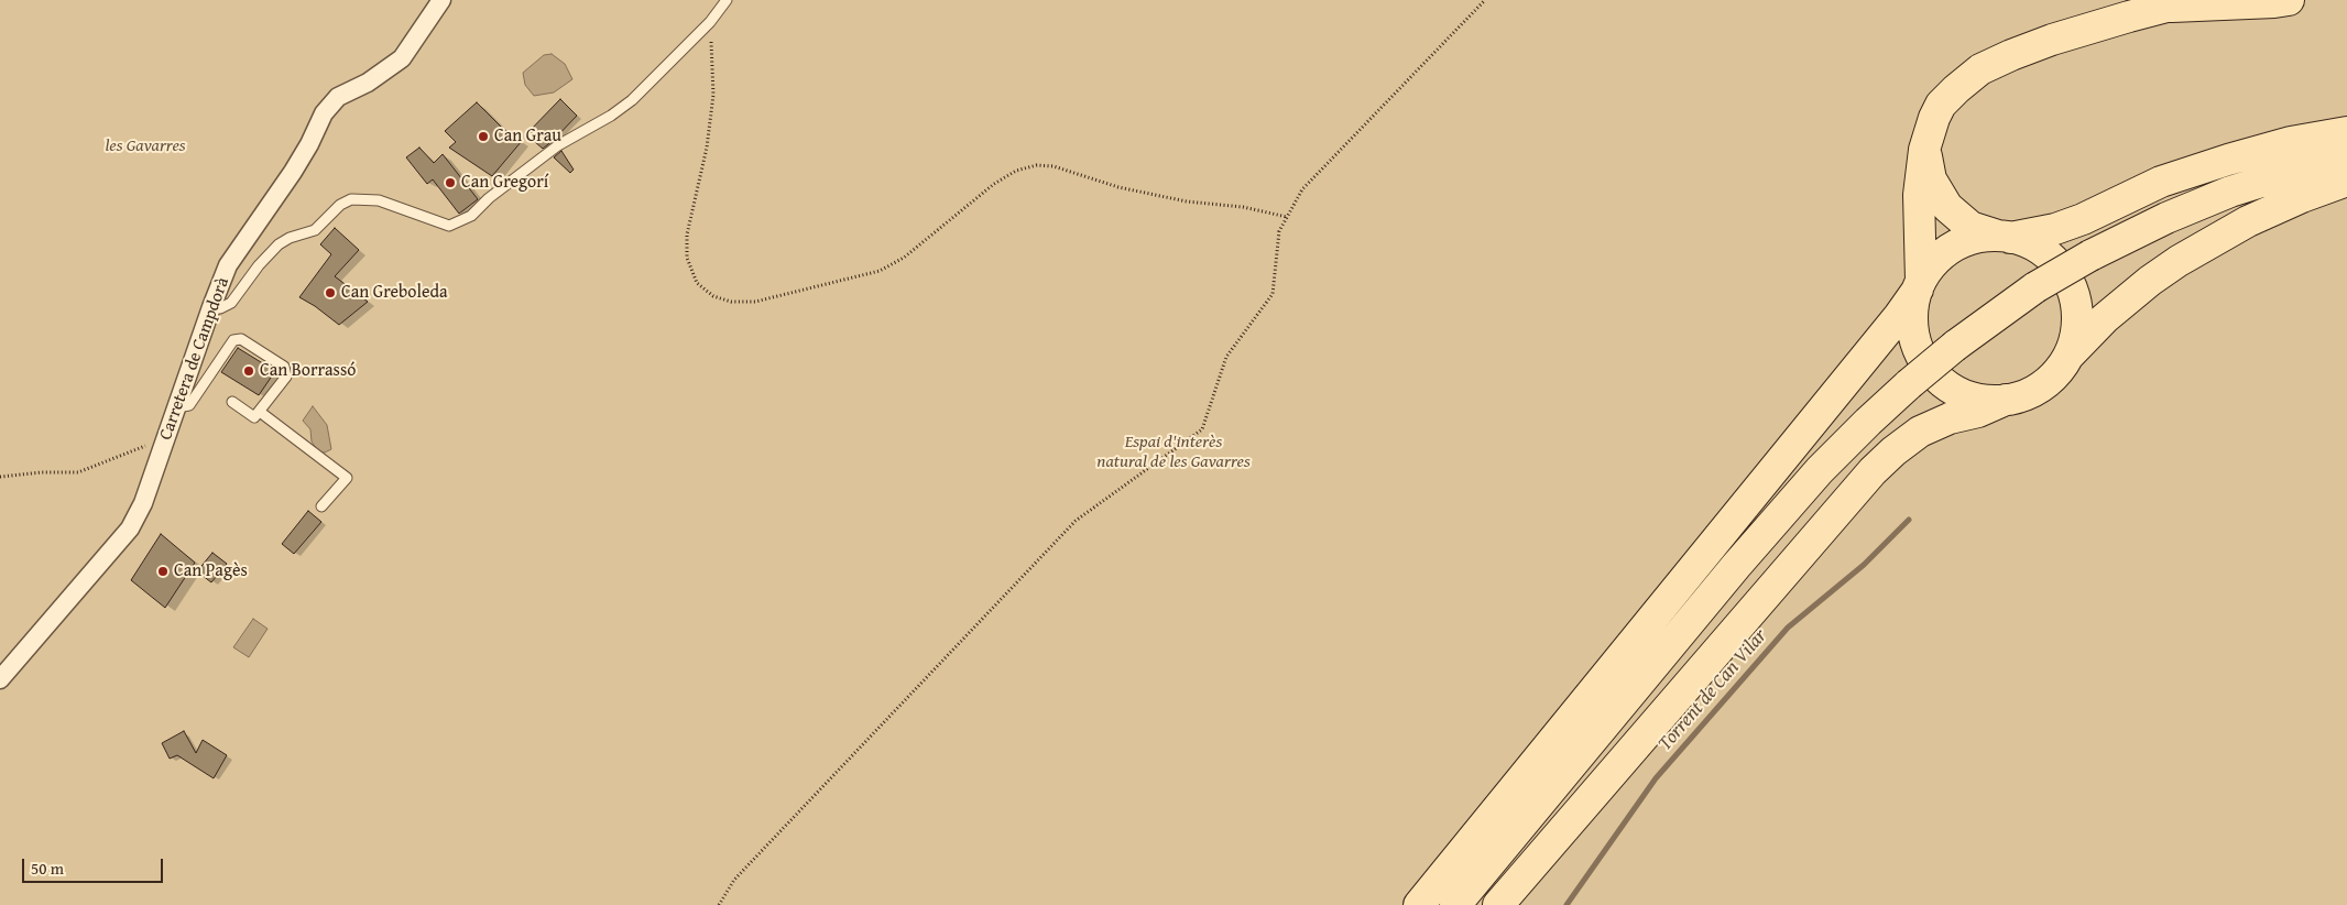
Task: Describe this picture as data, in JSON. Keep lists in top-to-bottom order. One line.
{"streets":{"street":["Carretera de Campdorà"]},"water":["Torrent de Can Vilar"],"parks":["les Gavarres","Espai d'interès natural de les Gavarres"],"places":["Can Grau","Can Gregorí","Can Greboleda","Can Borrassó","Can Pagès"],"scale_bar":"50 m"}
